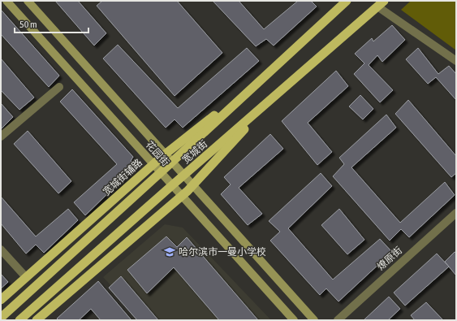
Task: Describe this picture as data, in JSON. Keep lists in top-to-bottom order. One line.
{"streets":{"highway":["宽城街","宽城街辅路"],"main road":["花园街"],"street":["燎原街"]},"crossings":[["宽城街","花园街"],["宽城街","宽城街辅路"],["花园街","宽城街辅路"]],"places":{"school or university":["哈尔滨市一曼小学校"]},"scale_bar":"50 m"}
